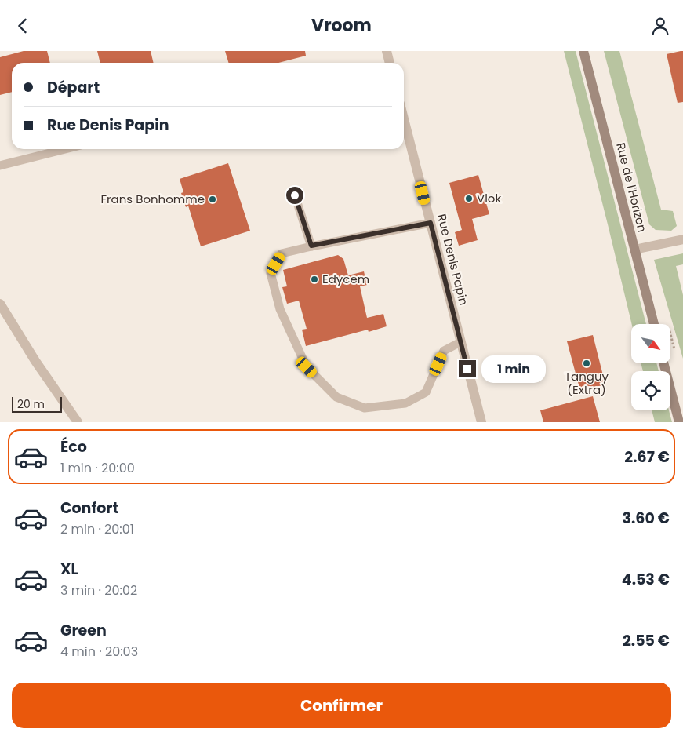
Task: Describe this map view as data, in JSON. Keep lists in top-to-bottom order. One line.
{"streets":{"main road":["Rue de l'Horizon"],"street":["Rue Denis Papin"]},"places":["Vlok","Frans Bonhomme","Edycem","Tanguy (Extra)"],"scale_bar":"20 m","north":"bottom right","page":{"header":"Vroom","banner":["Départ","Rue Denis Papin"],"bubble":"1 min","scale":"20 m","list":[{"name":"Éco","note":"1 min · 20:00","value":"2.67 €"},{"name":"Confort","note":"2 min · 20:01","value":"3.60 €"},{"name":"XL","note":"3 min · 20:02","value":"4.53 €"},{"name":"Green","note":"4 min · 20:03","value":"2.55 €"}],"buttons":"Confirmer"}}
